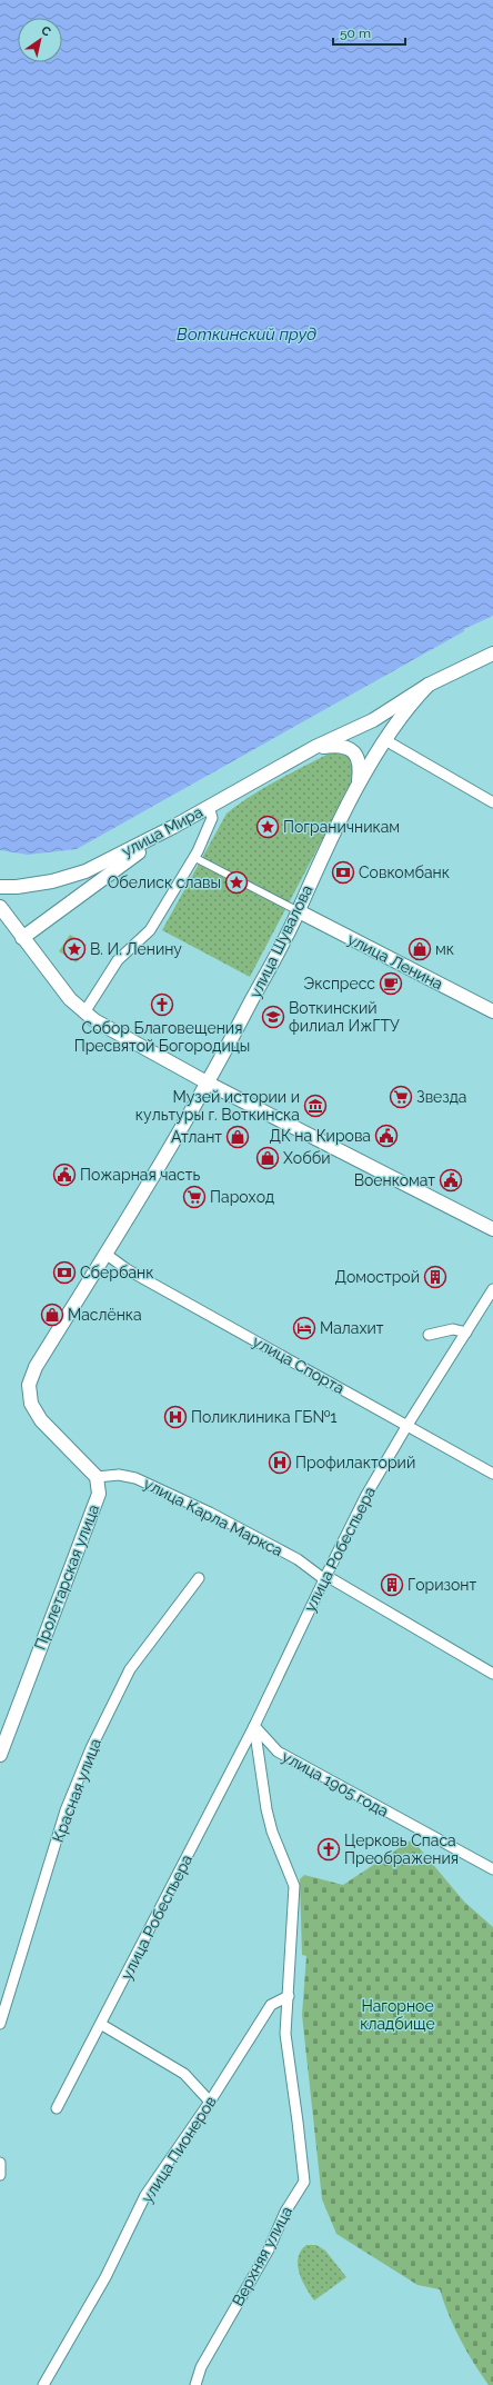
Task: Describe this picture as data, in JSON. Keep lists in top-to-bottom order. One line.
{"streets":{"main road":["улица Мира","улица Шувалова","улица Ленина","Пролетарская улица"],"street":["улица Спорта","улица Карла Маркса","улица Робеспьера","улица 1905 года","Красная улица","улица Пионеров","Верхняя улица"]},"crossings":[["улица Мира","улица Шувалова"],["улица Шувалова","улица Ленина"],["улица Шувалова","улица Спорта"],["улица Спорта","улица Робеспьера"],["улица Карла Маркса","улица Робеспьера"],["улица Карла Маркса","Пролетарская улица"],["улица Робеспьера","улица 1905 года"],["улица Пионеров","Верхняя улица"]],"water":["Воткинский пруд"],"parks":["Нагорное кладбище"],"places":{"place":["Пограничникам","Обелиск славы","В. И. Ленину"],"bank":["Совкомбанк","Сбербанк"],"shop":["мк","Атлант","Хобби","Маслёнка"],"cafe":["Экспресс"],"church":["Собор Благовещения Пресвятой Богородицы","Церковь Спаса Преображения"],"school or university":["Воткинский филиал ИжГТУ"],"supermarket":["Звезда","Пароход"],"museum":["Музей истории и культуры г. Воткинска"],"public building":["ДК на Кирова","Пожарная часть","Военкомат"],"building":["Домострой","Горизонт"],"hotel":["Малахит"],"hospital":["Поликлиника ГБ№1","Профилакторий"]},"scale_bar":"50 m","north":"top right"}
